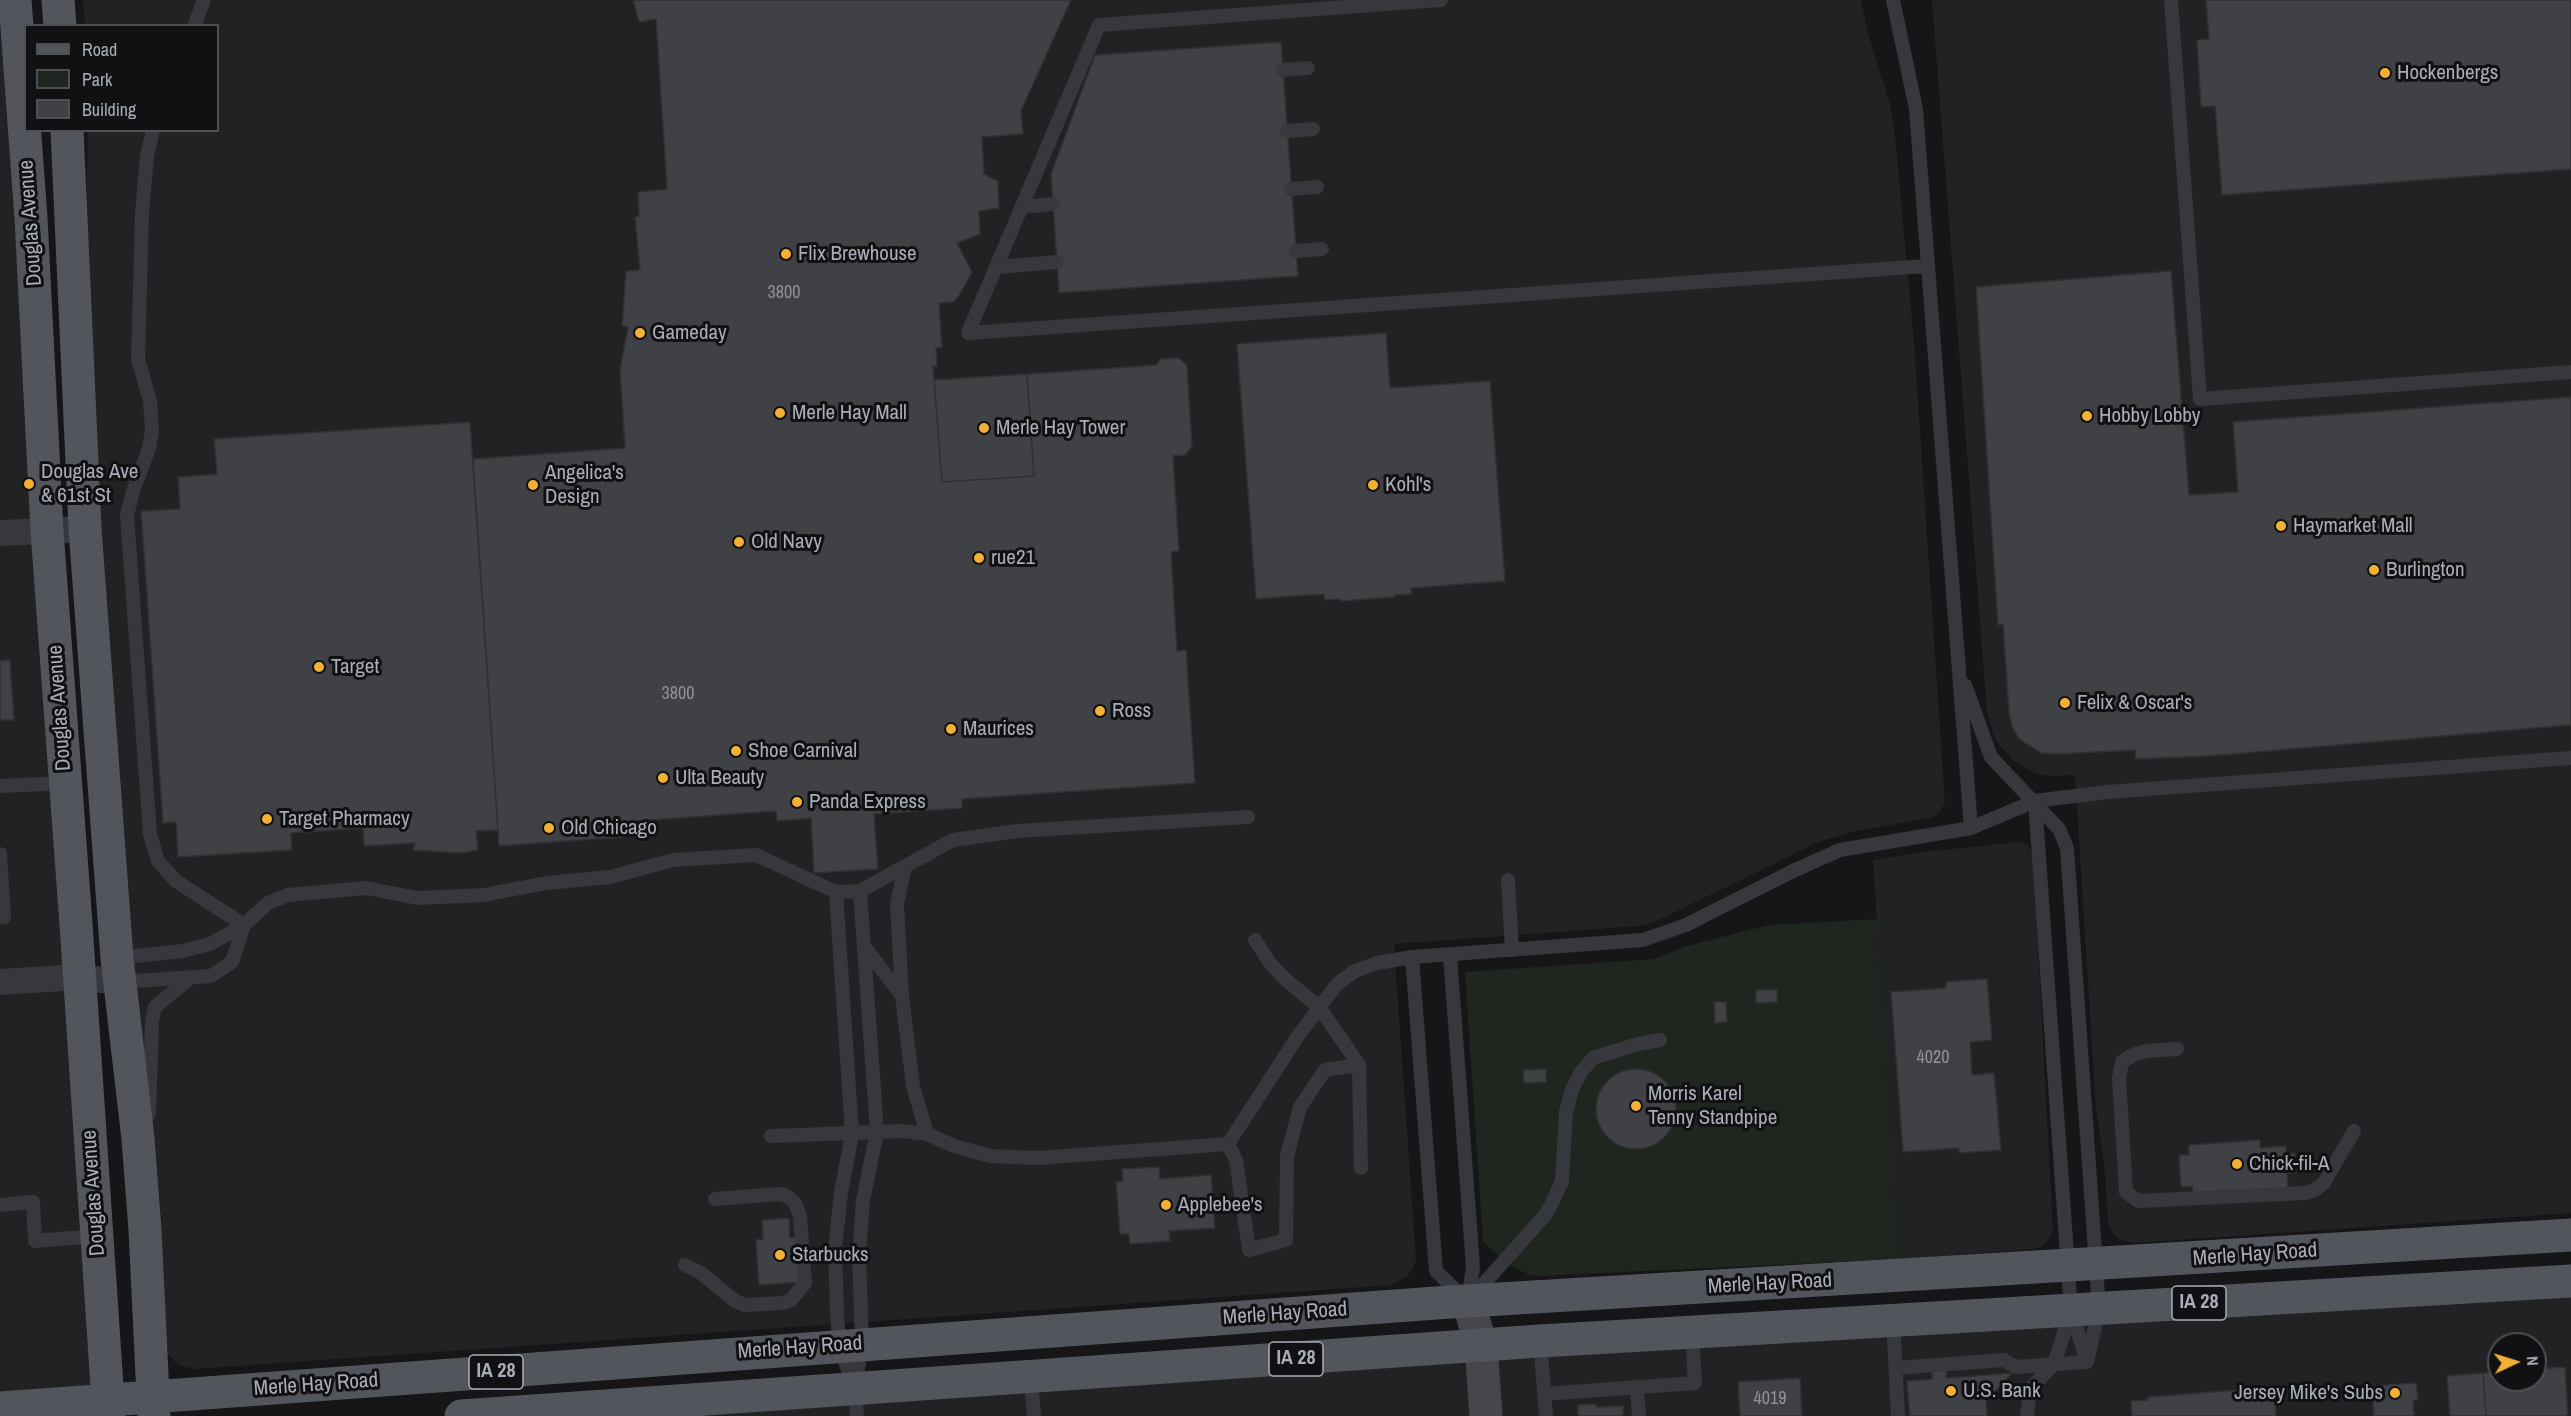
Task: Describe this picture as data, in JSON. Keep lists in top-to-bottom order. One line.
{"streets":{"main road":["Douglas Avenue","Merle Hay Road","IA 28"]},"crossings":[["Douglas Avenue","Merle Hay Road"]],"places":["Hockenbergs","Flix Brewhouse","Gameday","Merle Hay Mall","Hobby Lobby","Merle Hay Tower","Douglas Ave & 61st St","Angelica's Design","Kohl's","Haymarket Mall","Old Navy","rue21","Burlington","Target","Felix & Oscar's","Ross","Maurices","Shoe Carnival","Ulta Beauty","Panda Express","Target Pharmacy","Old Chicago","Morris Karel Tenny Standpipe","Chick-fil-A","Applebee's","Starbucks","U.S. Bank","Jersey Mike's Subs"],"house_numbers":["3800","3800","4020","4019"],"legend":["Road","Park","Building"],"north":"right"}
